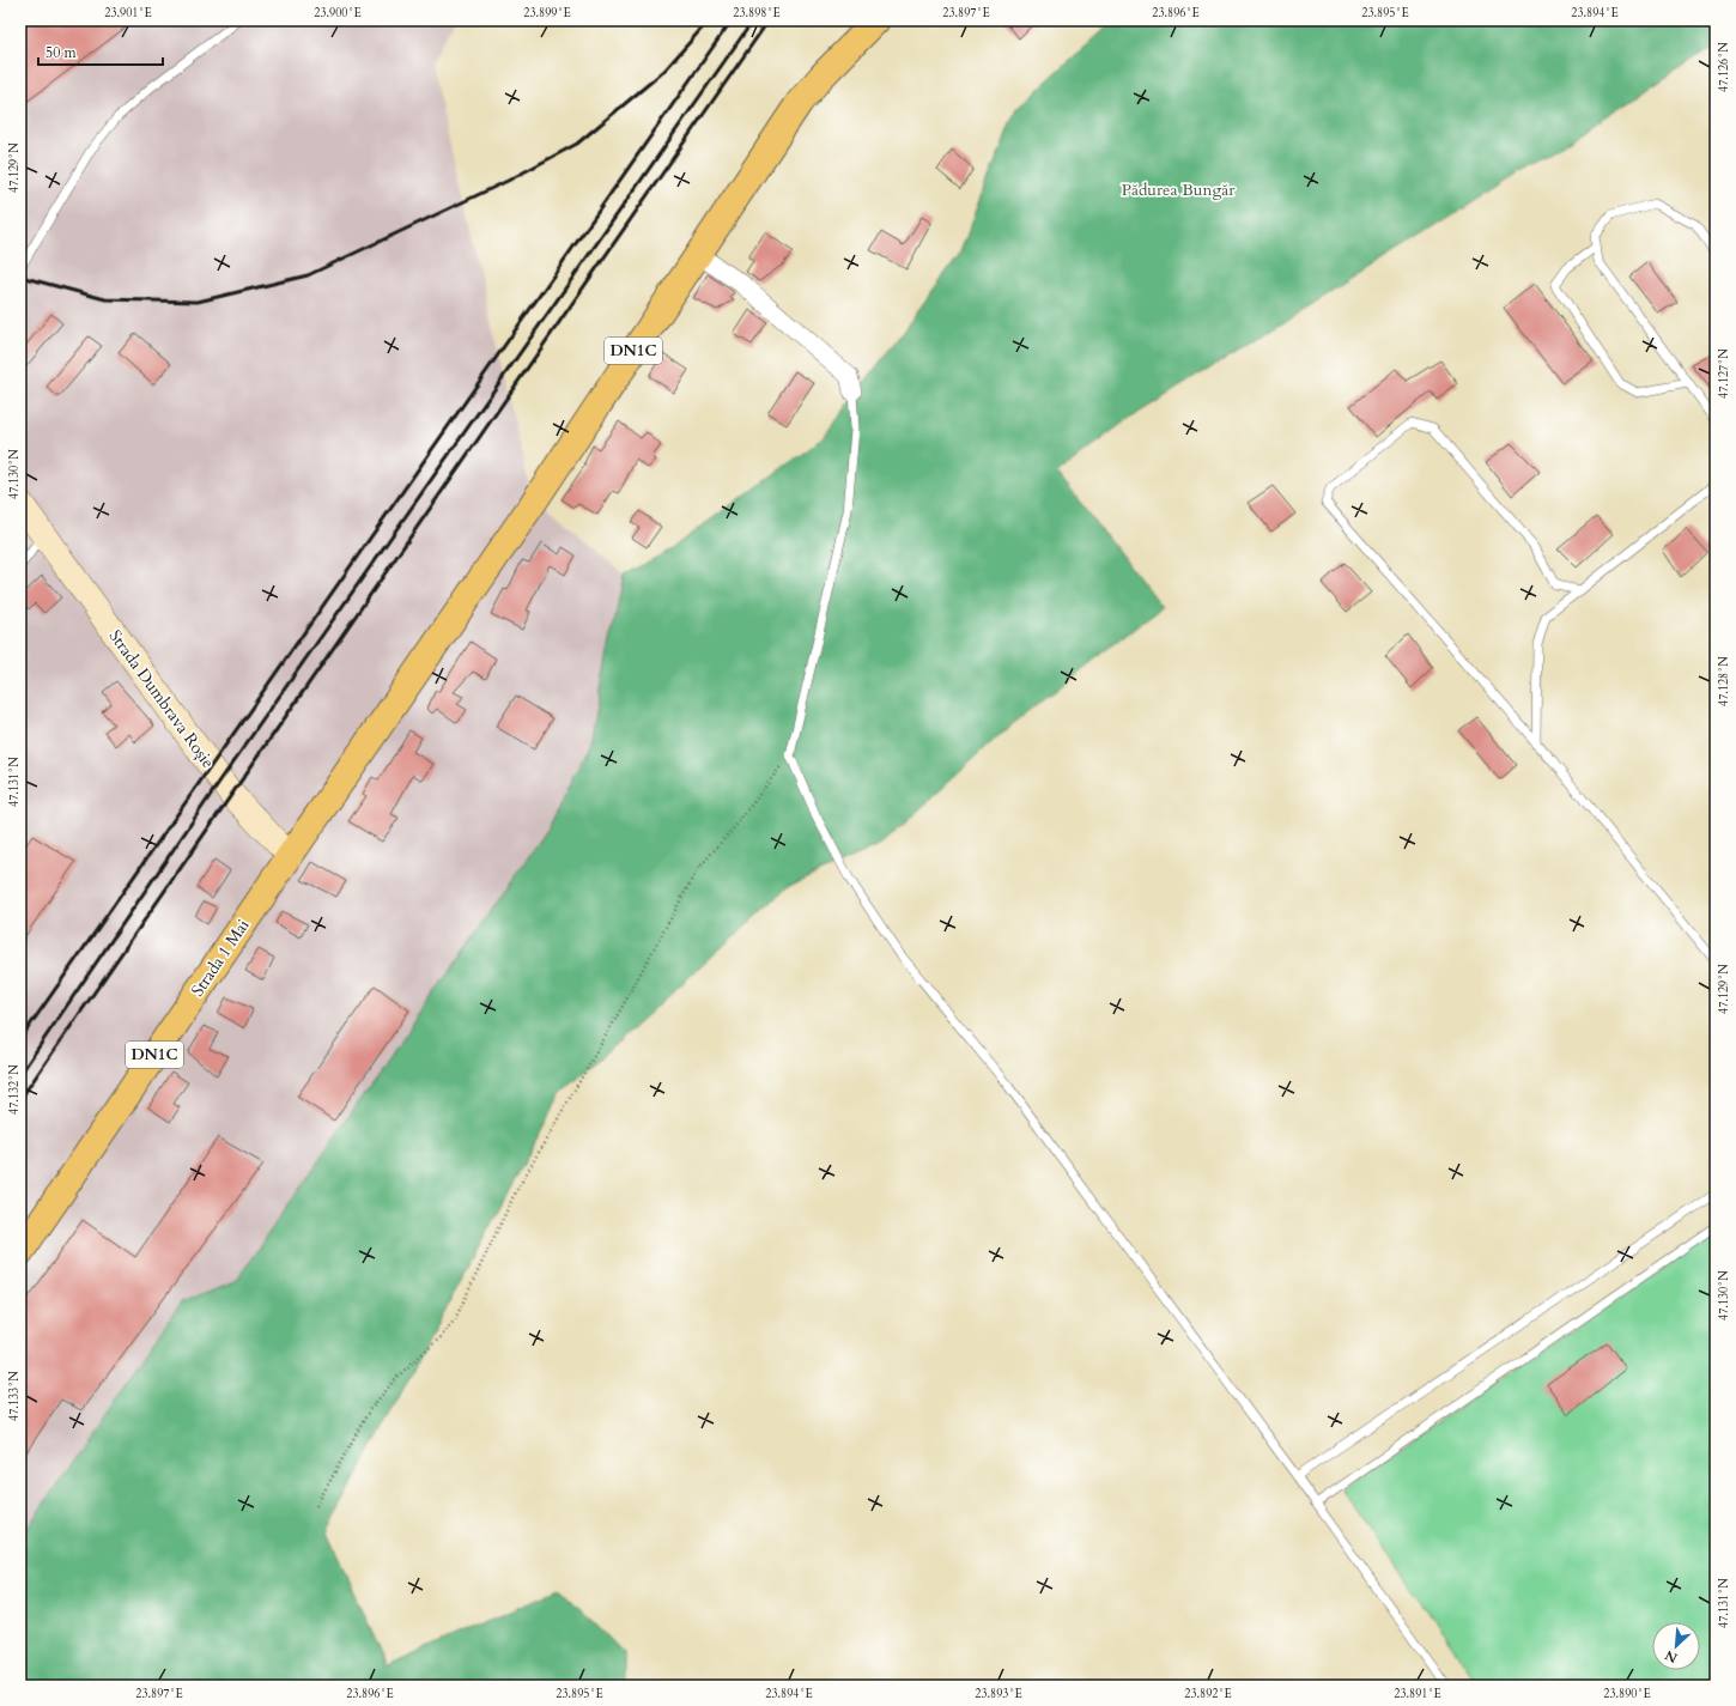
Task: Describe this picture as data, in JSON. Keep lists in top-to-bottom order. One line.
{"streets":{"highway":["DN1C","Strada 1 Mai"],"main road":["Strada Dumbrava Roșie"]},"crossings":[["DN1C","Strada 1 Mai"],["Strada Dumbrava Roșie","Strada 1 Mai"]],"parks":["Pădurea Bungăr"],"scale_bar":"50 m","north":"bottom left","coordinates":["23.901°E","23.900°E","23.899°E","23.898°E","23.897°E","23.896°E","23.895°E","23.894°E","47.126°N","47.129°N","47.127°N","47.130°N","47.128°N","47.131°N","47.132°N","47.133°N","23.893°E","23.892°E","23.891°E","23.890°E"]}
